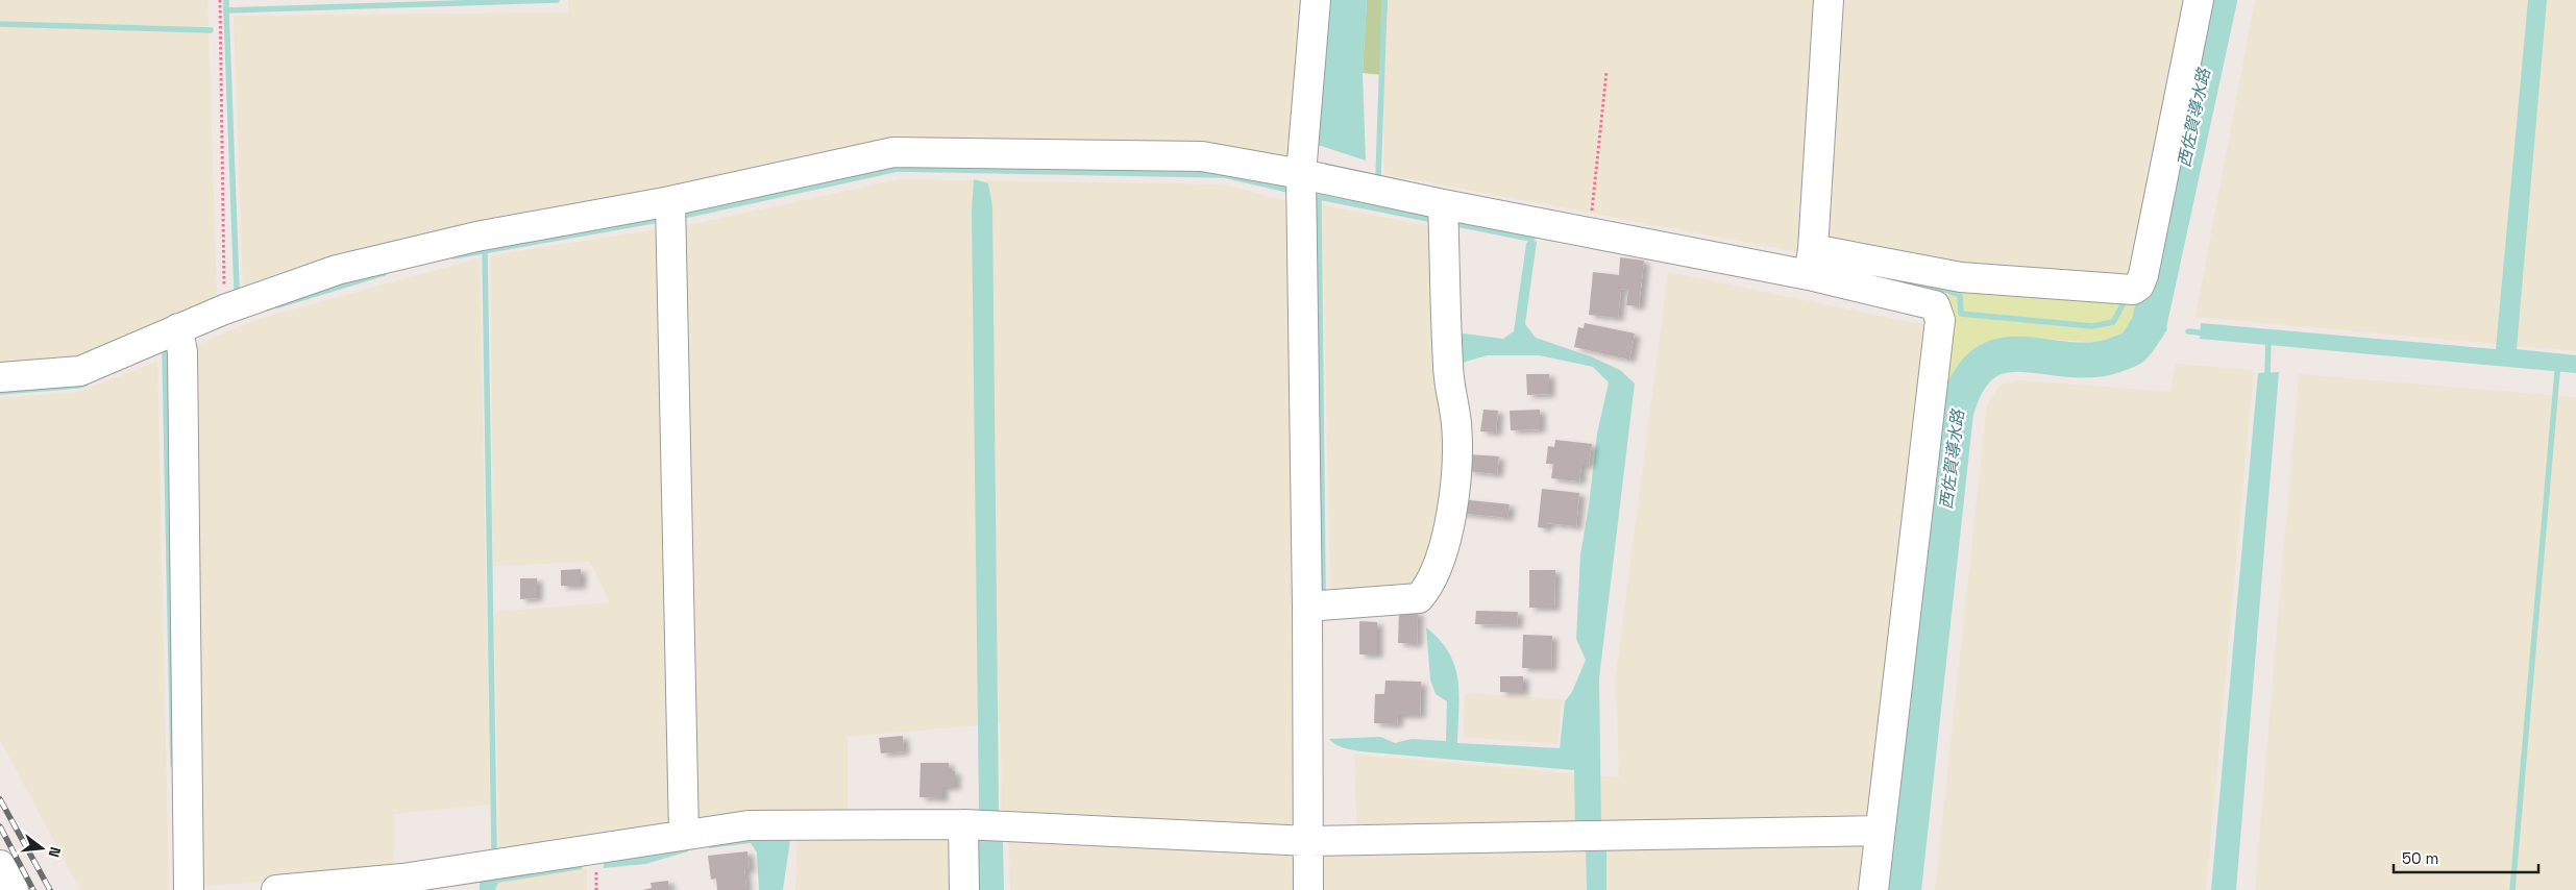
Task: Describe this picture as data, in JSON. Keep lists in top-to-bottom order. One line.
{"water":["西佐賀導水路"],"scale_bar":"50 m","north":"right"}
